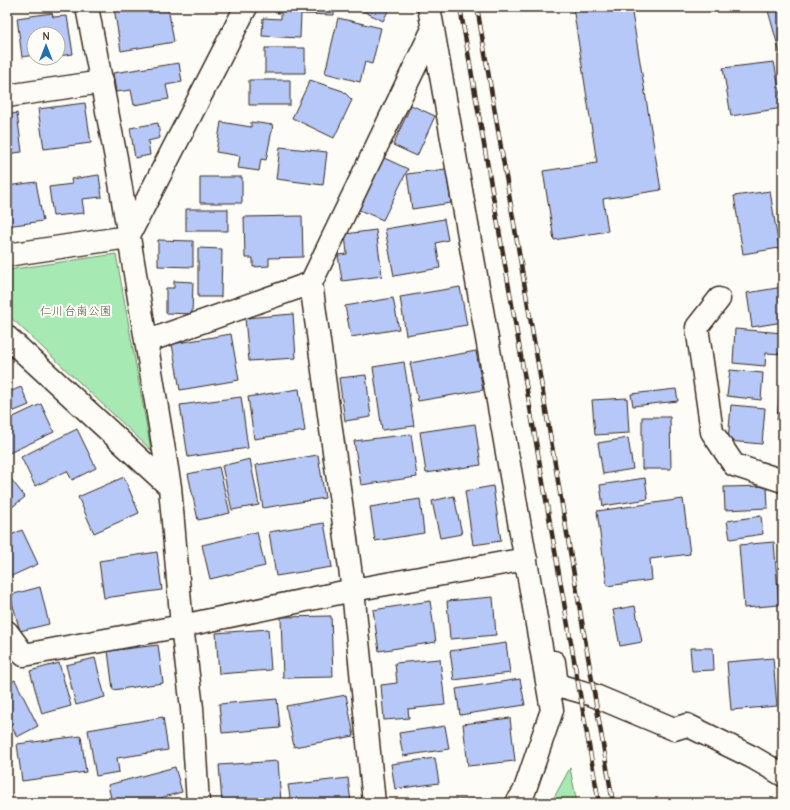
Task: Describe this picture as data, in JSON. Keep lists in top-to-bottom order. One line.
{"parks":["仁川台南公園"],"north":"top"}
